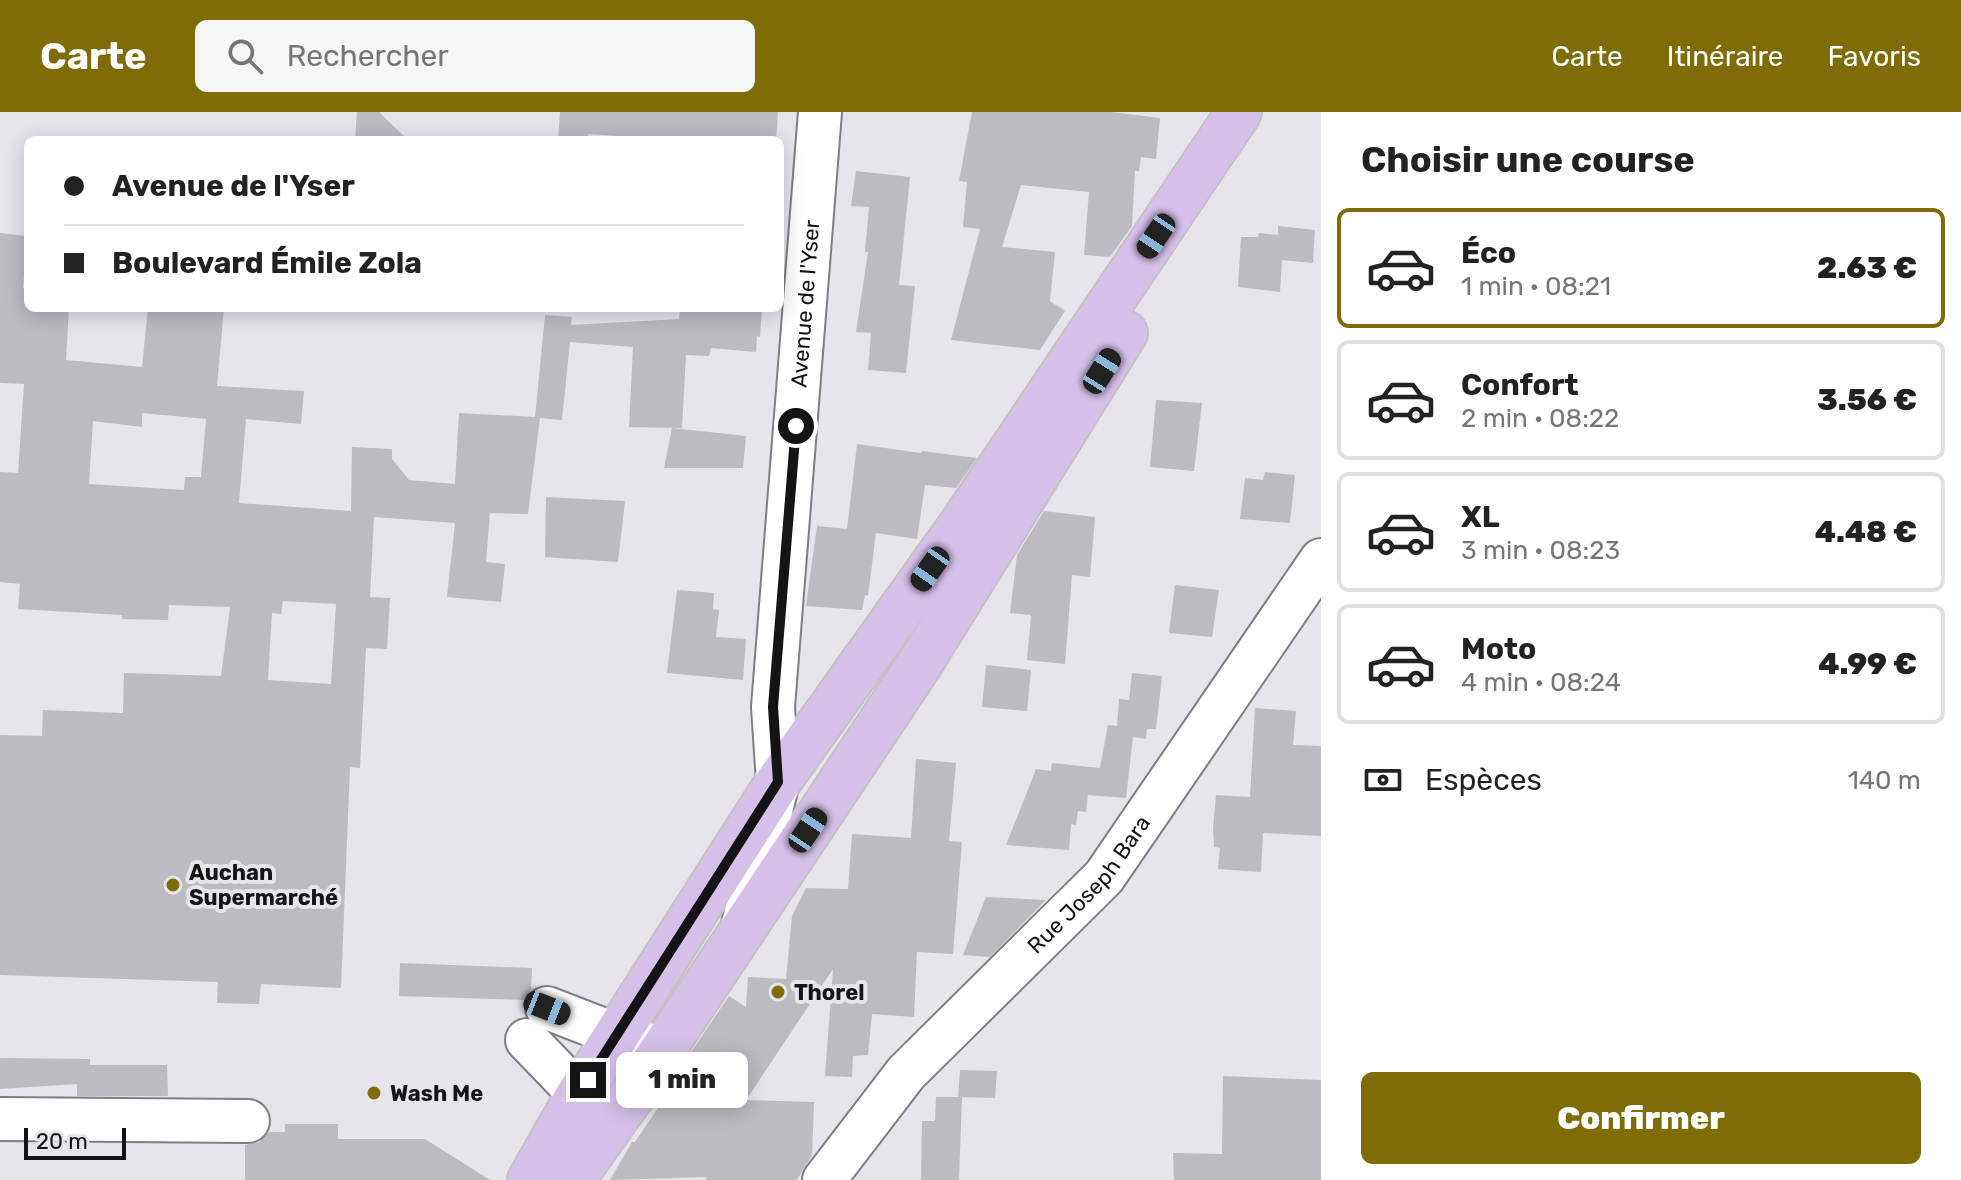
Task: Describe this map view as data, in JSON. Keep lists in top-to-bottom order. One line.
{"streets":{"street":["Avenue de l'Yser","Rue Joseph Bara"]},"places":["Auchan Supermarché","Thorel","Wash Me"],"scale_bar":"20 m","page":{"header":"Carte","search":"Rechercher","nav":["Carte","Itinéraire","Favoris"],"heading":"Choisir une course","banner":["Avenue de l'Yser","Boulevard Émile Zola"],"list":[{"name":"Éco","note":"1 min · 08:21","value":"2.63 €"},{"name":"Confort","note":"2 min · 08:22","value":"3.56 €"},{"name":"XL","note":"3 min · 08:23","value":"4.48 €"},{"name":"Moto","note":"4 min · 08:24","value":"4.99 €"}],"pay":["Espèces","140 m"],"bubble":"1 min","buttons":"Confirmer","scale":"20 m"}}
